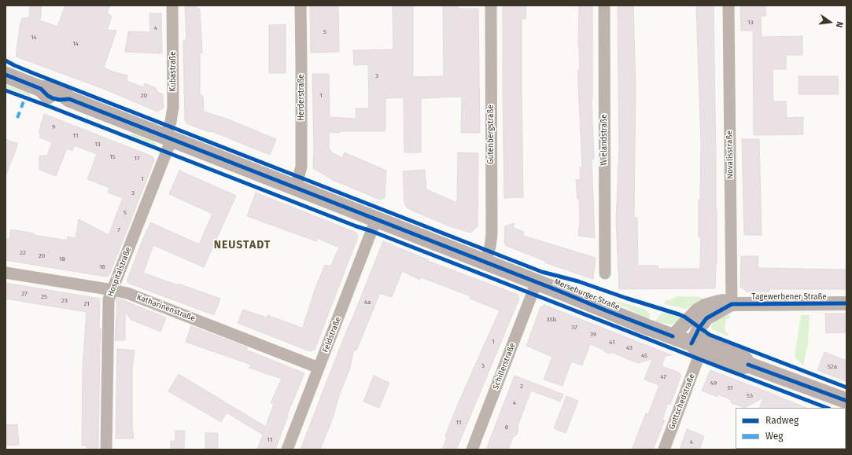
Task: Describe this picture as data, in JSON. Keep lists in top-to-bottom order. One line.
{"streets":{"main road":["Merseburger Straße"],"street":["Kubastraße","Herderstraße","Gutenbergstraße","Wielandstraße","Novalisstraße","Hospitalstraße","Tagewerbener Straße","Katharinenstraße","Feldstraße","Schillerstraße","Gottschedstraße"]},"crossings":[["Kubastraße","Hospitalstraße"],["Kubastraße","Merseburger Straße"],["Herderstraße","Merseburger Straße"],["Gutenbergstraße","Merseburger Straße"],["Novalisstraße","Tagewerbener Straße"],["Hospitalstraße","Merseburger Straße"],["Hospitalstraße","Katharinenstraße"],["Merseburger Straße","Tagewerbener Straße"],["Merseburger Straße","Feldstraße"],["Merseburger Straße","Schillerstraße"],["Merseburger Straße","Gottschedstraße"],["Katharinenstraße","Feldstraße"]],"districts":["NEUSTADT"],"house_numbers":["13","4","5","14","14","3","20","1","9","11","13","15","17","1","3","5","7","22","20","18","16","27","25","23","4a","21","35b","37","39","1","41","43","45","3","52a","47","49","2","51","53","4","11","6","11","4"],"legend":["Radweg","Weg"],"north":"right"}
